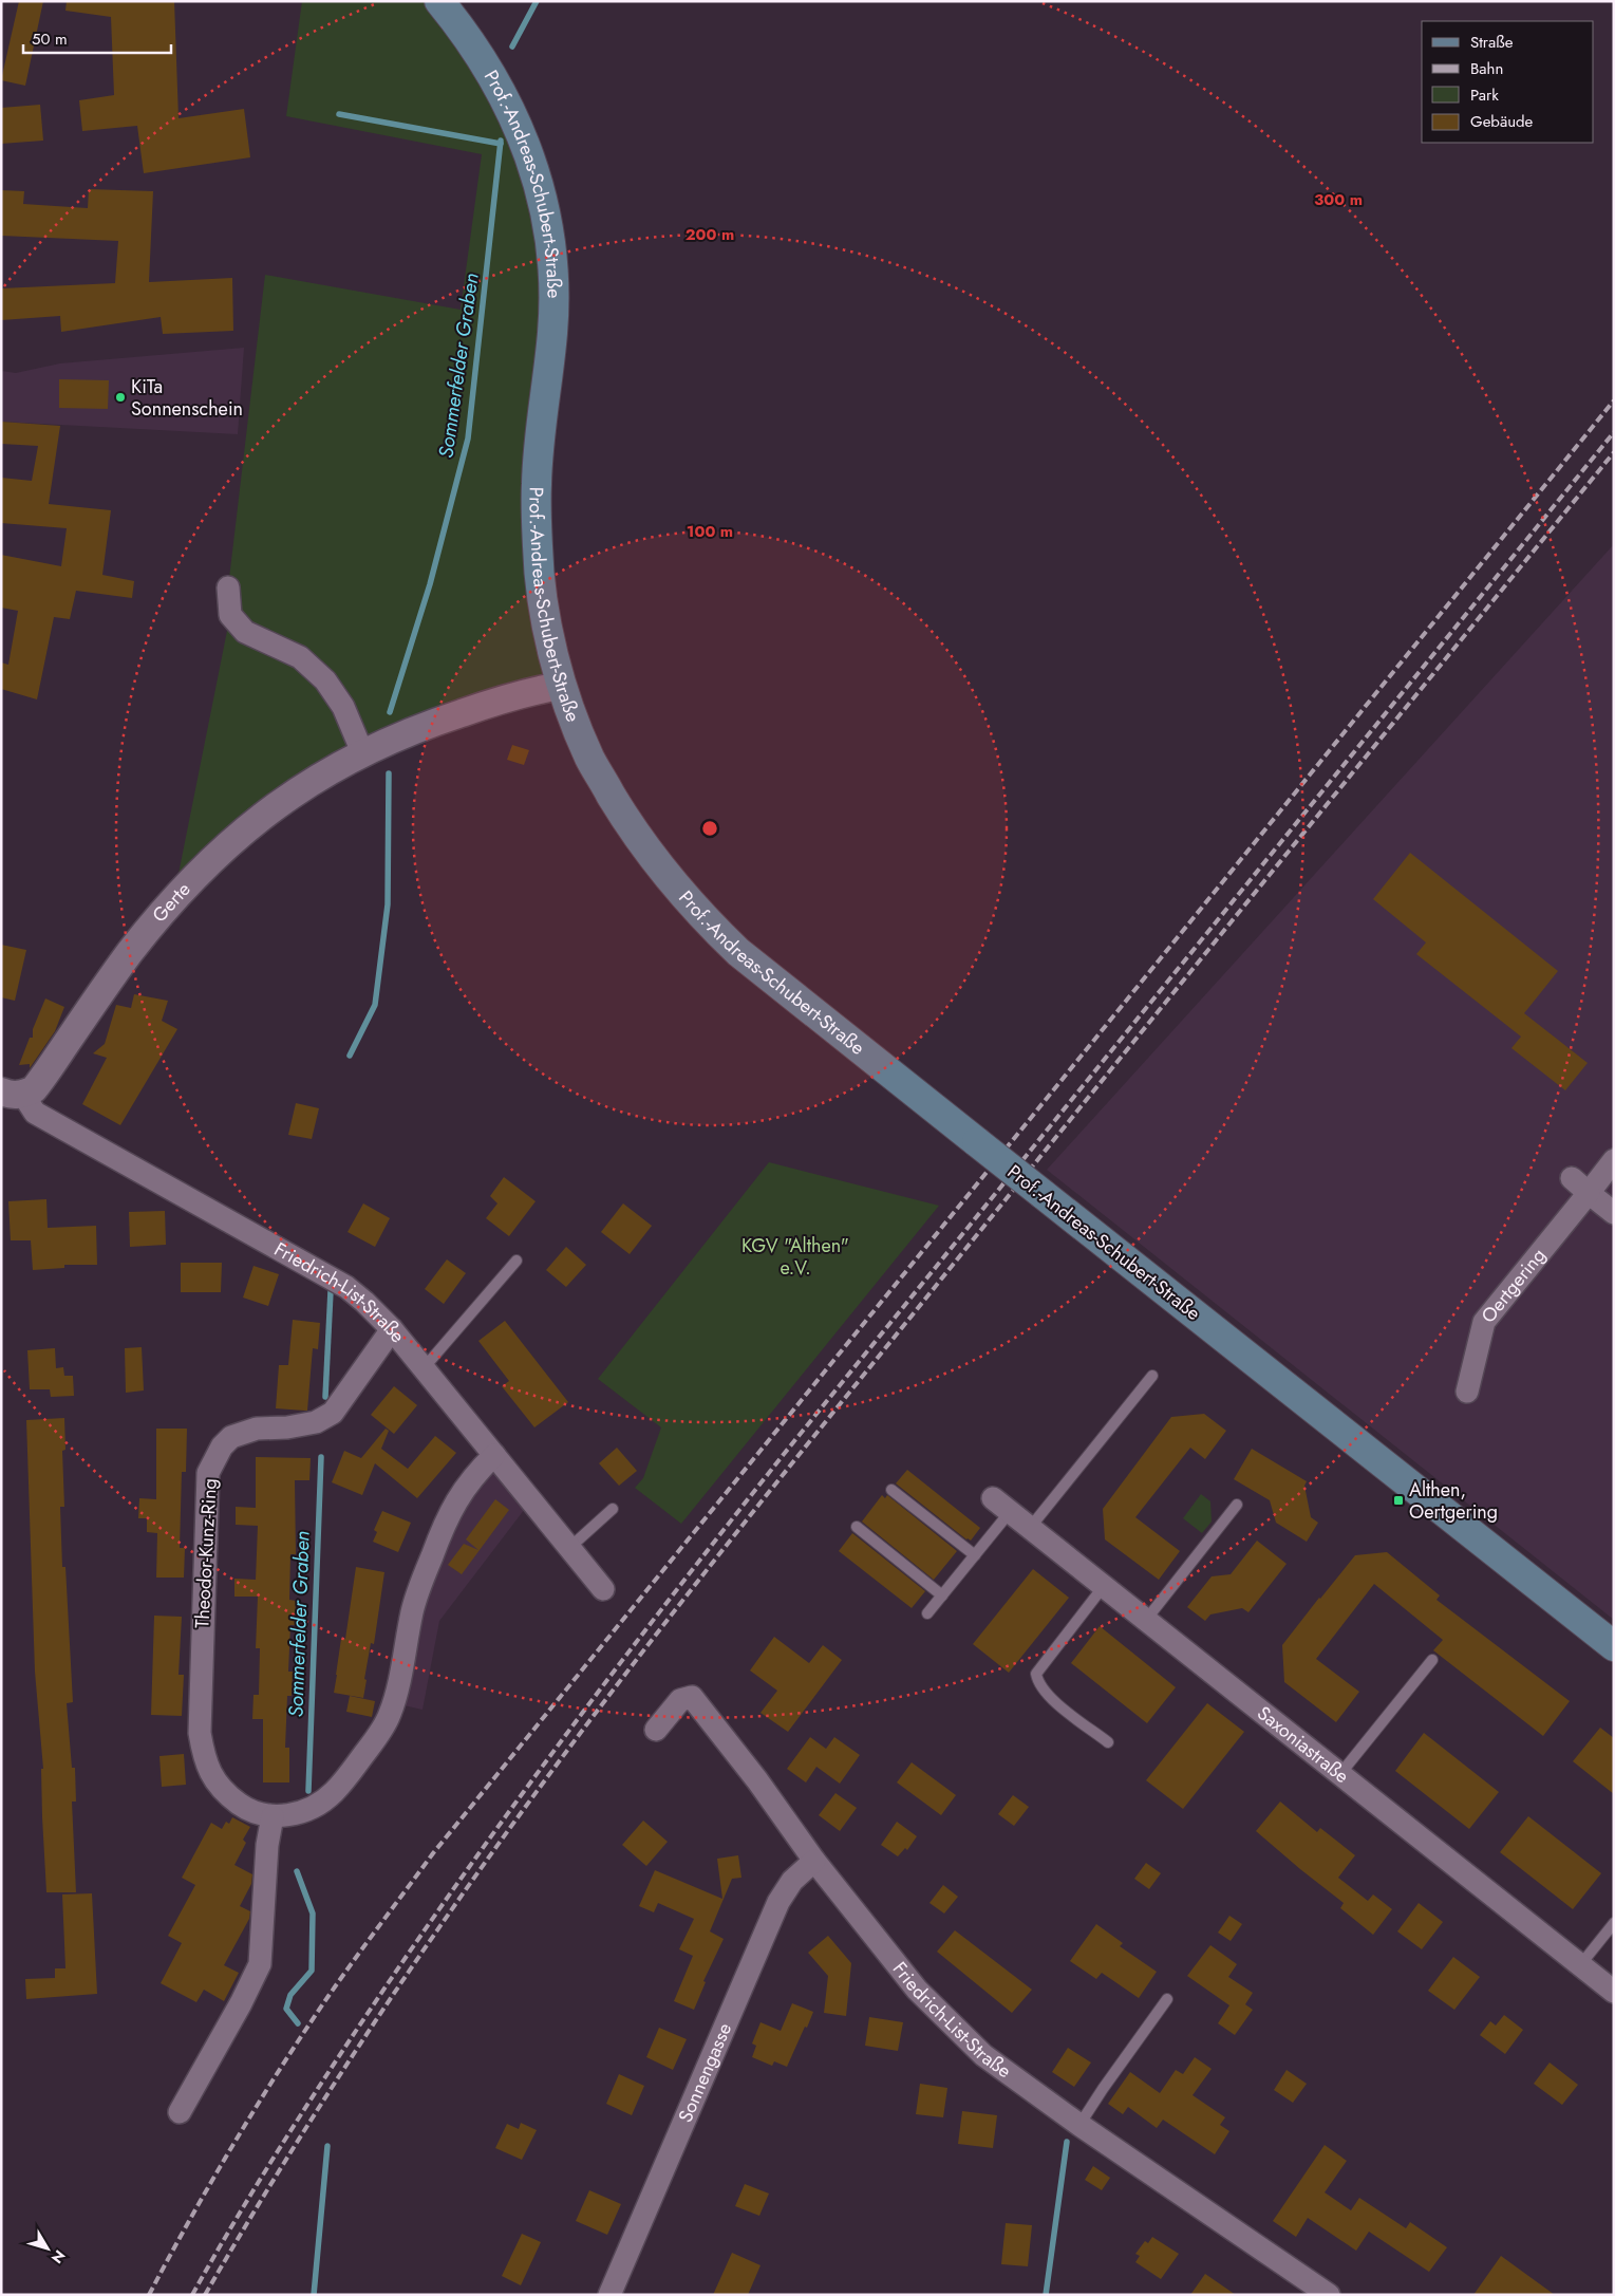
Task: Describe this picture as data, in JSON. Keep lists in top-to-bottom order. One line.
{"streets":{"main road":["Prof.-Andreas-Schubert-Straße"],"street":["Gerte","Oertgering","Friedrich-List-Straße","Theodor-Kunz-Ring","Saxoniastraße","Sonnengasse"]},"crossings":[["Prof.-Andreas-Schubert-Straße","Gerte"],["Gerte","Friedrich-List-Straße"],["Friedrich-List-Straße","Theodor-Kunz-Ring"],["Friedrich-List-Straße","Sonnengasse"]],"water":["Sommerfelder Graben"],"parks":["KGV \"Althen\" e.V."],"places":{"other":["KiTa Sonnenschein"],"transit":["Althen, Oertgering"]},"legend":["Straße","Bahn","Park","Gebäude"],"scale_bar":"50 m","north":"bottom right","rings":["300 m","200 m","100 m"]}
